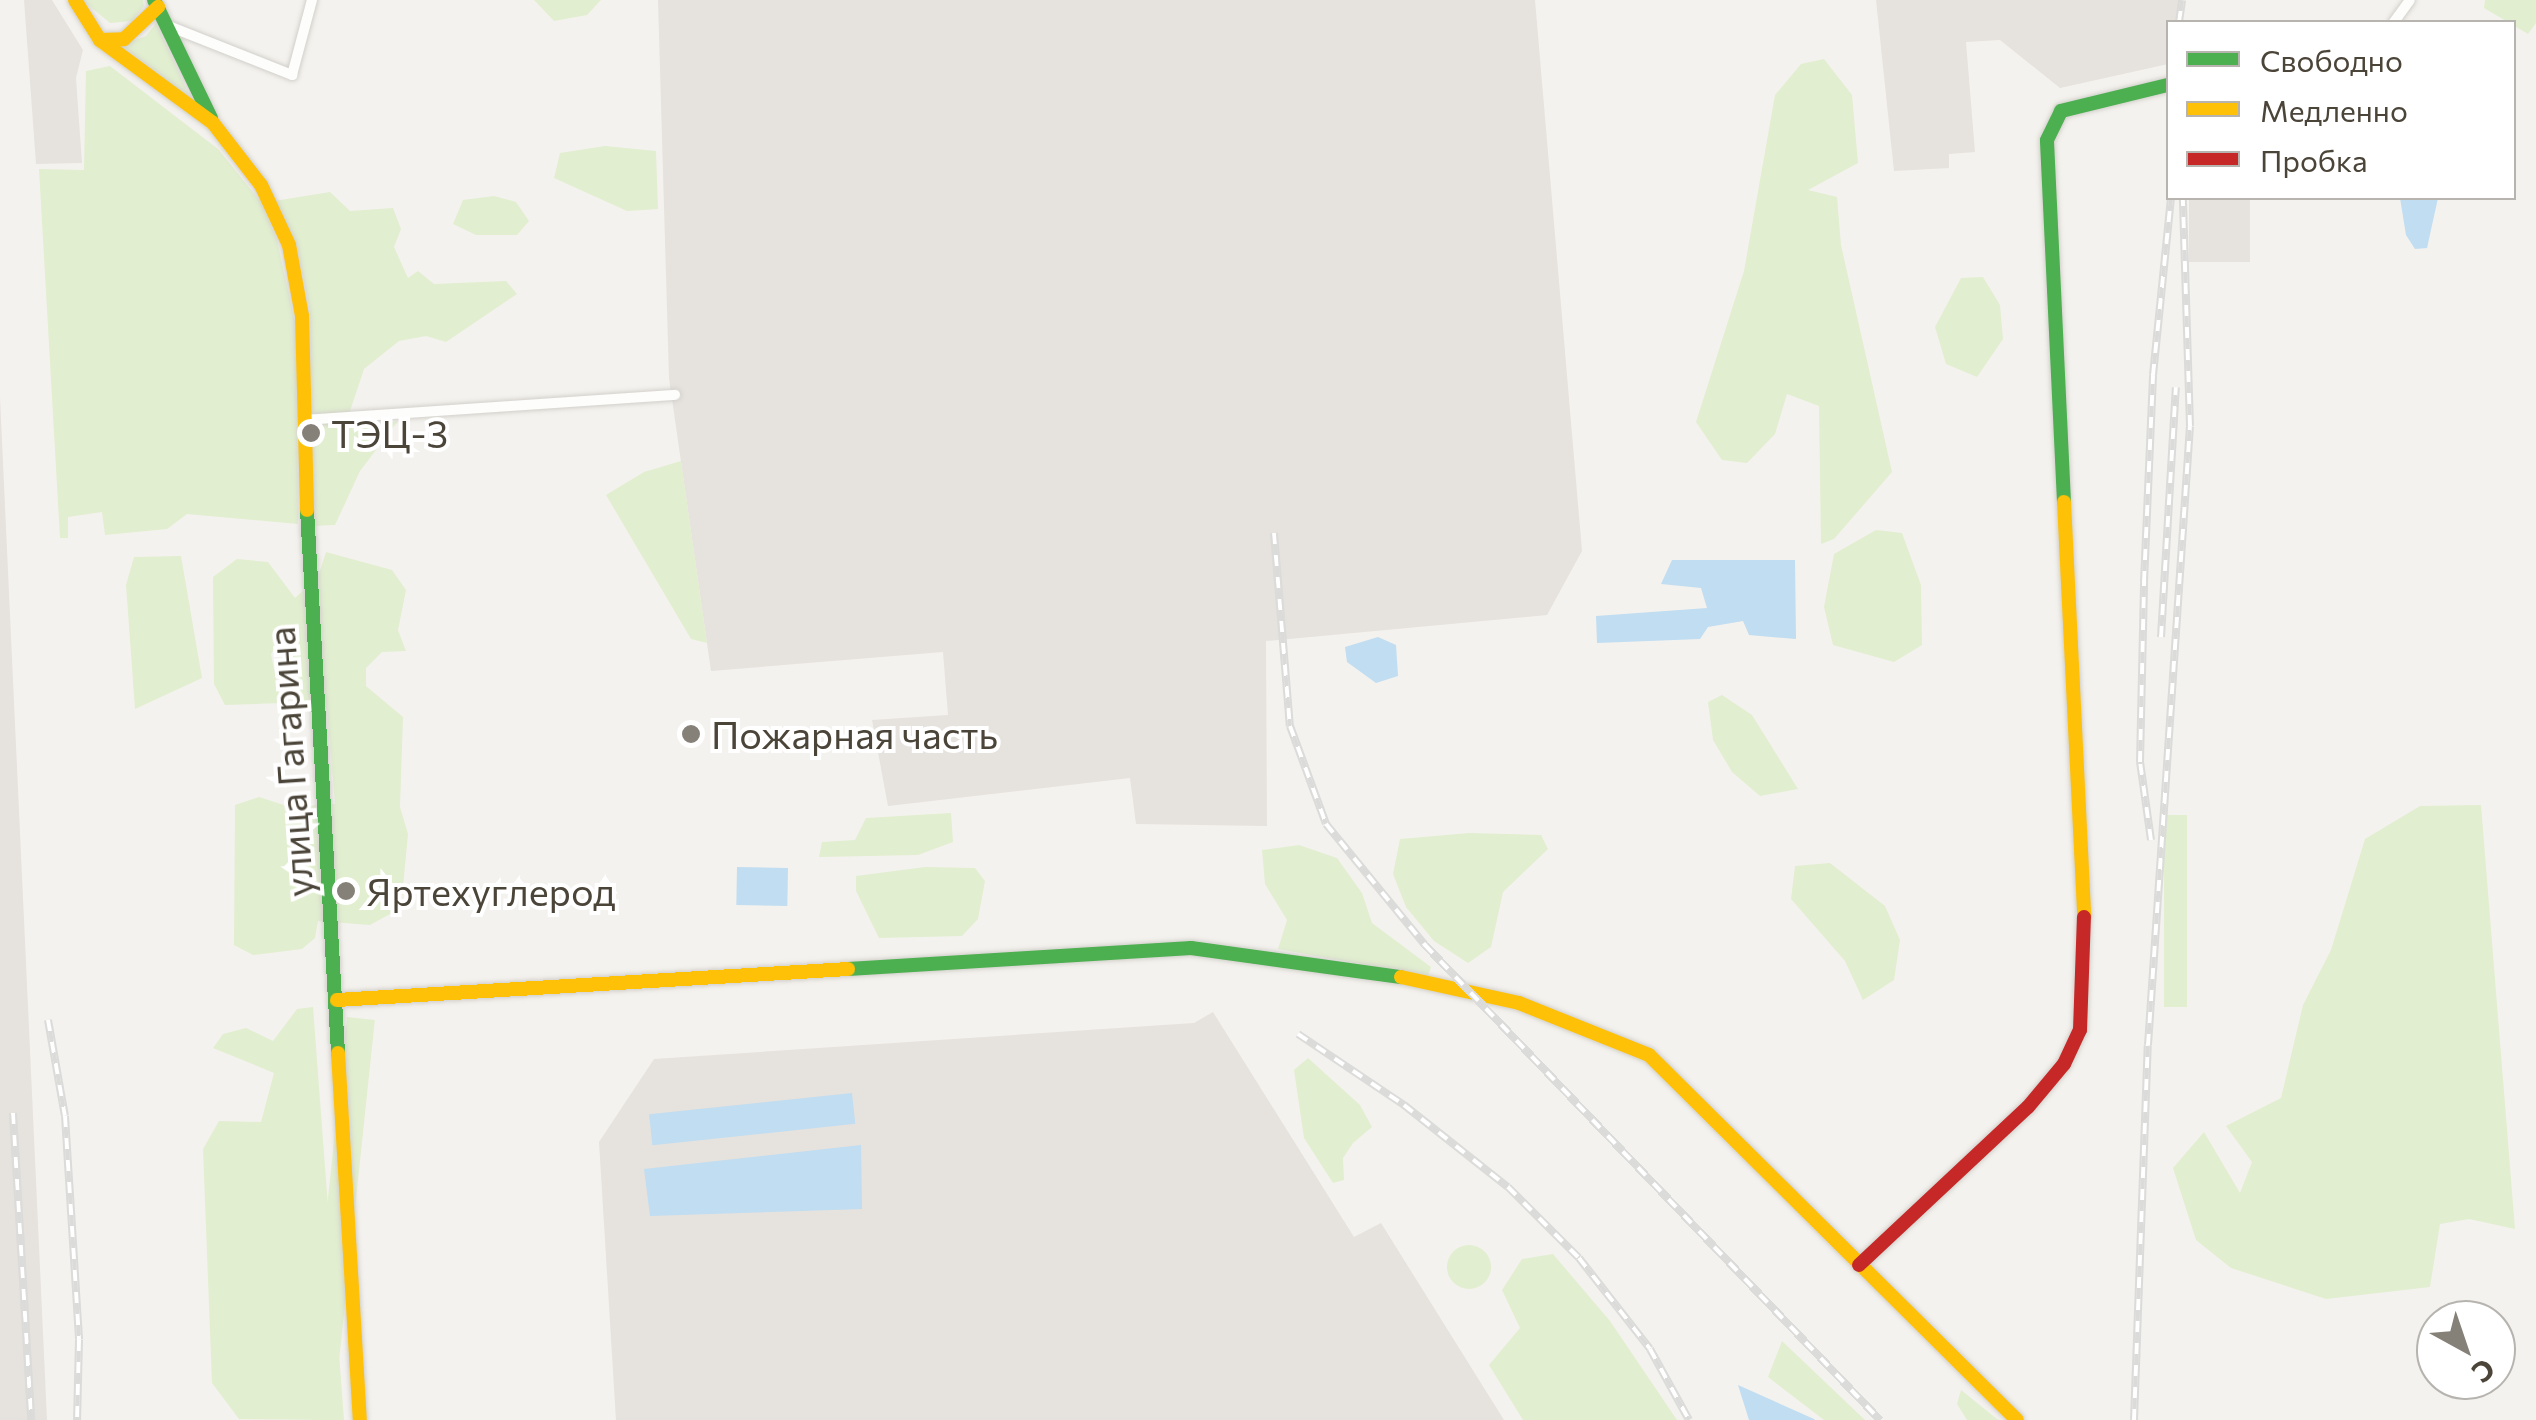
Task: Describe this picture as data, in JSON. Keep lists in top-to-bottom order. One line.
{"streets":{"street":["улица Гагарина"]},"places":["ТЭЦ-3","Пожарная часть","Яртехуглерод"],"legend":["Свободно","Медленно","Пробка"],"north":"bottom right"}
